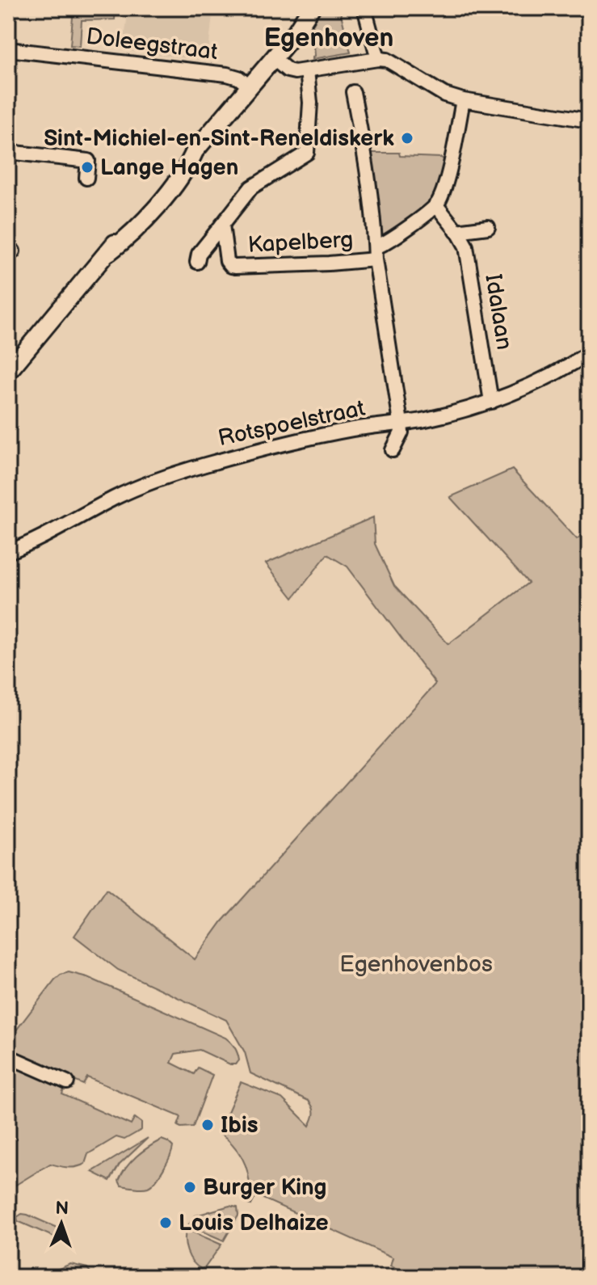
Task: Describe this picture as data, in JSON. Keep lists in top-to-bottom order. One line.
{"streets":{"street":["Doleegstraat","Kapelberg","Idalaan","Rotspoelstraat"]},"crossings":[["Idalaan","Rotspoelstraat"]],"districts":["Egenhoven"],"parks":["Egenhovenbos"],"places":["Sint-Michiel-en-Sint-Reneldiskerk","Lange Hagen","Ibis","Burger King","Louis Delhaize"],"north":"top"}
